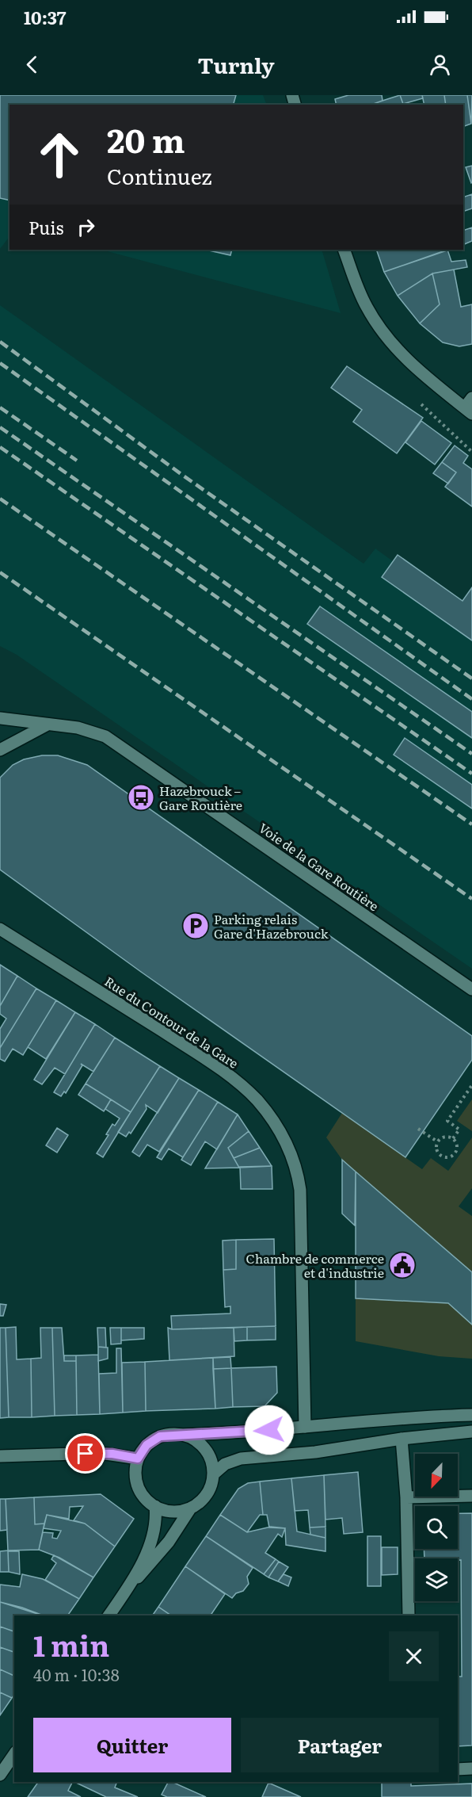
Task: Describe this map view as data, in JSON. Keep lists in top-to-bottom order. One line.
{"streets":{"main road":["Voie de la Gare Routière","Rue du Contour de la Gare"]},"places":{"bus stop":["Hazebrouck – Gare Routière"],"parking":["Parking relais Gare d'Hazebrouck"],"public building":["Chambre de commerce et d'industrie"]},"north":"bottom left","page":{"status":"10:37","header":"Turnly","turn":["20 m","Continuez"],"then":"Puis","heading":["1 min","40 m · 10:38"],"buttons":["Quitter","Partager"]}}
